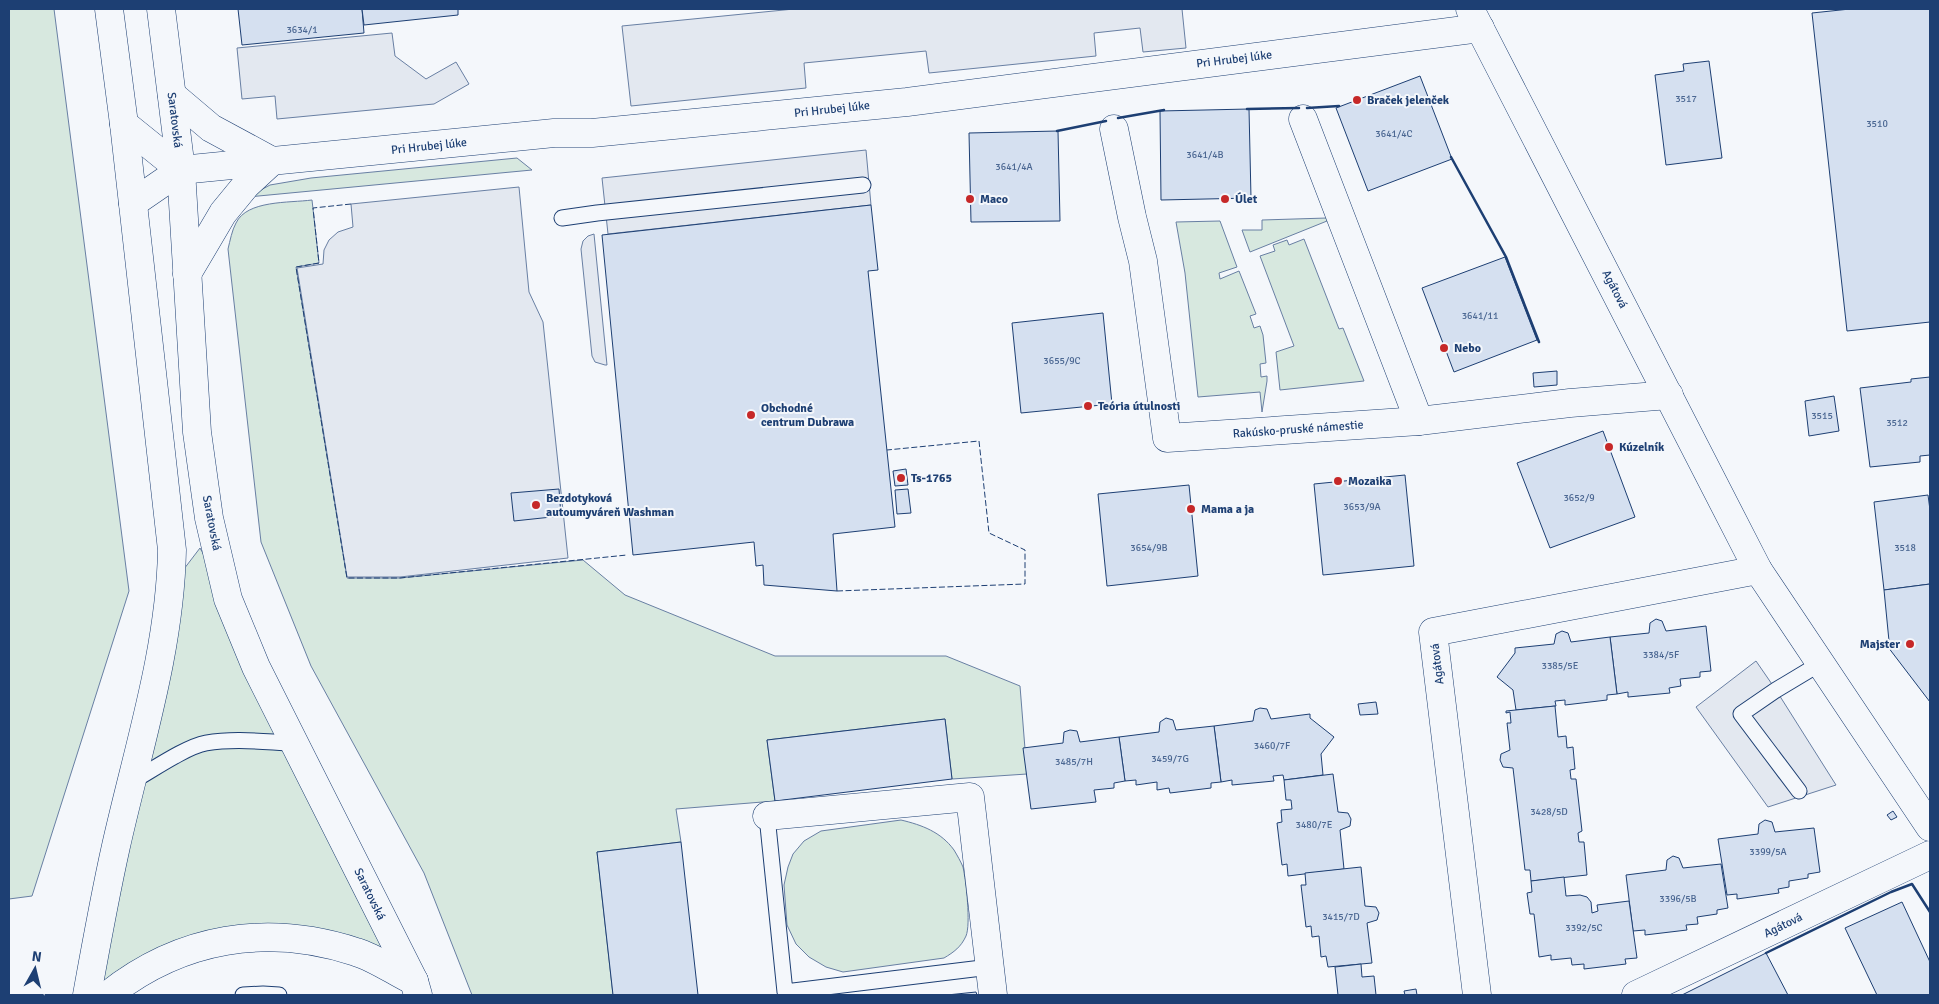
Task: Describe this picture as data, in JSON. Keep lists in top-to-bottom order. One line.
{"streets":{"street":["Pri Hrubej lúke","Saratovská","Agátová","Rakúsko-pruské námestie"]},"crossings":[["Pri Hrubej lúke","Saratovská"],["Pri Hrubej lúke","Agátová"]],"places":["Braček jelenček","Maco","Úlet","Nebo","Teória útulnosti","Obchodné centrum Dubrawa","Kúzelník","Ts-1765","Mozaika","Bezdotyková autoumyváreň Washman","Mama a ja","Majster"],"house_numbers":["3634/1","3517","3510","3641/4C","3641/4B","3641/4A","3641/11","3655/9C","3515","3512","3652/9","3653/9A","3654/9B","3518","3384/5F","3385/5E","3460/7F","3459/7G","3485/7H","3428/5D","3480/7E","3399/5A","3396/5B","3415/7D","3392/5C"],"north":"top"}
